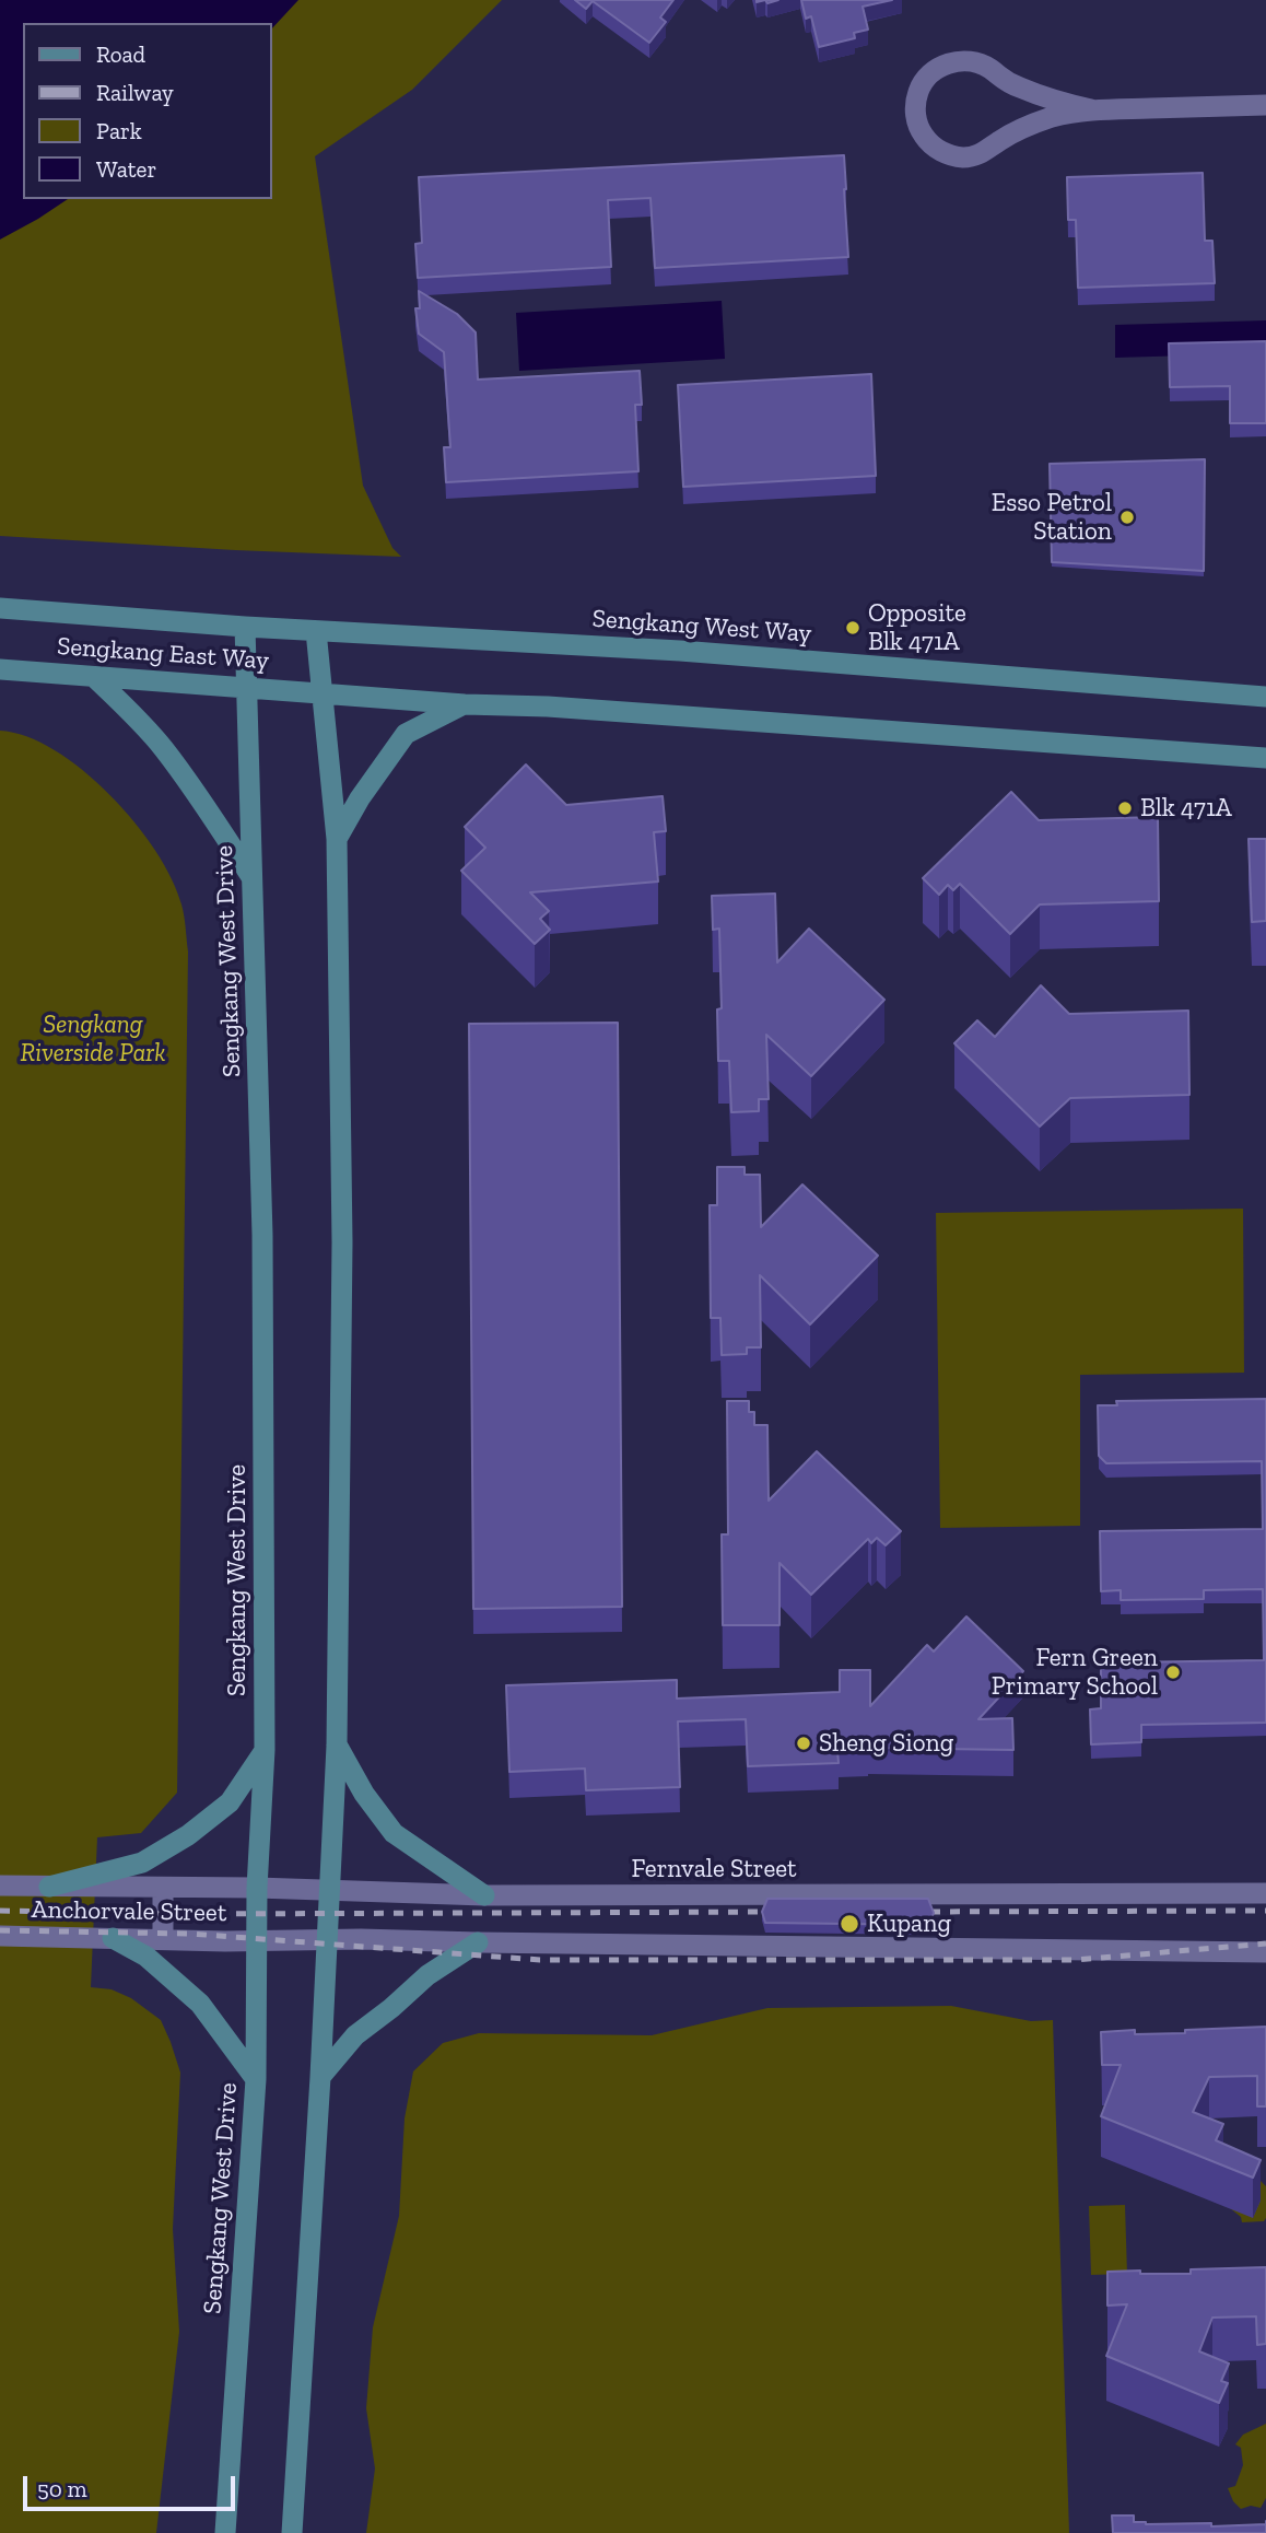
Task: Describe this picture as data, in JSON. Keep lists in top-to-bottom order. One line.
{"streets":{"main road":["Sengkang West Way","Sengkang East Way","Sengkang West Drive"],"street":["Fernvale Street","Anchorvale Street"]},"crossings":[["Sengkang West Way","Sengkang East Way"],["Sengkang East Way","Sengkang West Drive"],["Sengkang West Drive","Fernvale Street"],["Sengkang West Drive","Anchorvale Street"],["Fernvale Street","Anchorvale Street"]],"parks":["Sengkang Riverside Park"],"places":["Esso Petrol Station","Opposite Blk 471A","Blk 471A","Fern Green Primary School","Sheng Siong","Kupang"],"legend":["Road","Railway","Park","Water"],"scale_bar":"50 m"}
